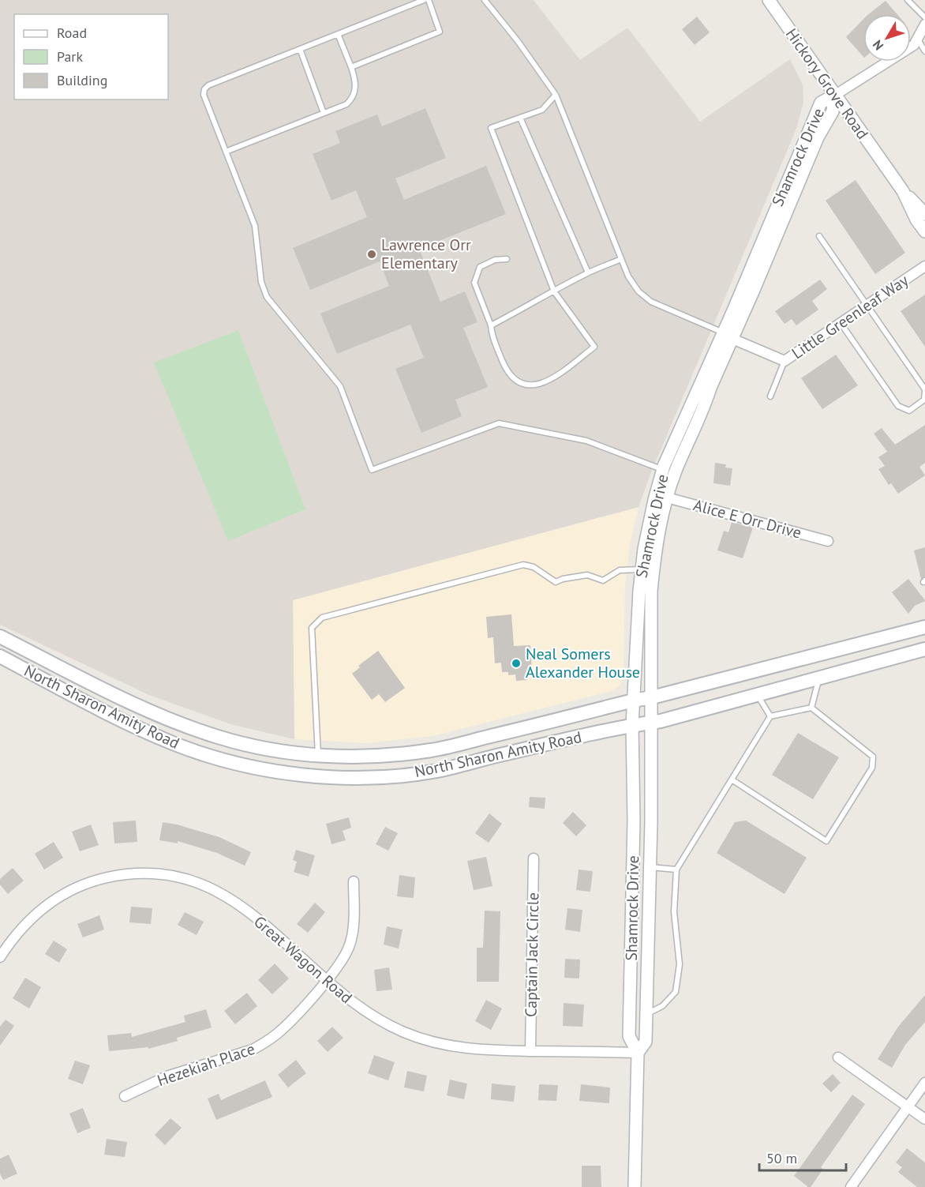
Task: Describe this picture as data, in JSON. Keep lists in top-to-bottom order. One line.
{"streets":{"main road":["North Sharon Amity Road"],"street":["Hickory Grove Road","Shamrock Drive","Little Greenleaf Way","Alice E Orr Drive","Captain Jack Circle","Great Wagon Road","Hezekiah Place"]},"crossings":[["Hickory Grove Road","Shamrock Drive"],["Shamrock Drive","Little Greenleaf Way"],["Shamrock Drive","Alice E Orr Drive"],["Shamrock Drive","North Sharon Amity Road"],["Shamrock Drive","Great Wagon Road"],["Captain Jack Circle","Great Wagon Road"],["Great Wagon Road","Hezekiah Place"]],"places":["Lawrence Orr Elementary","Neal Somers Alexander House"],"legend":["Road","Park","Building"],"scale_bar":"50 m","north":"bottom left"}
